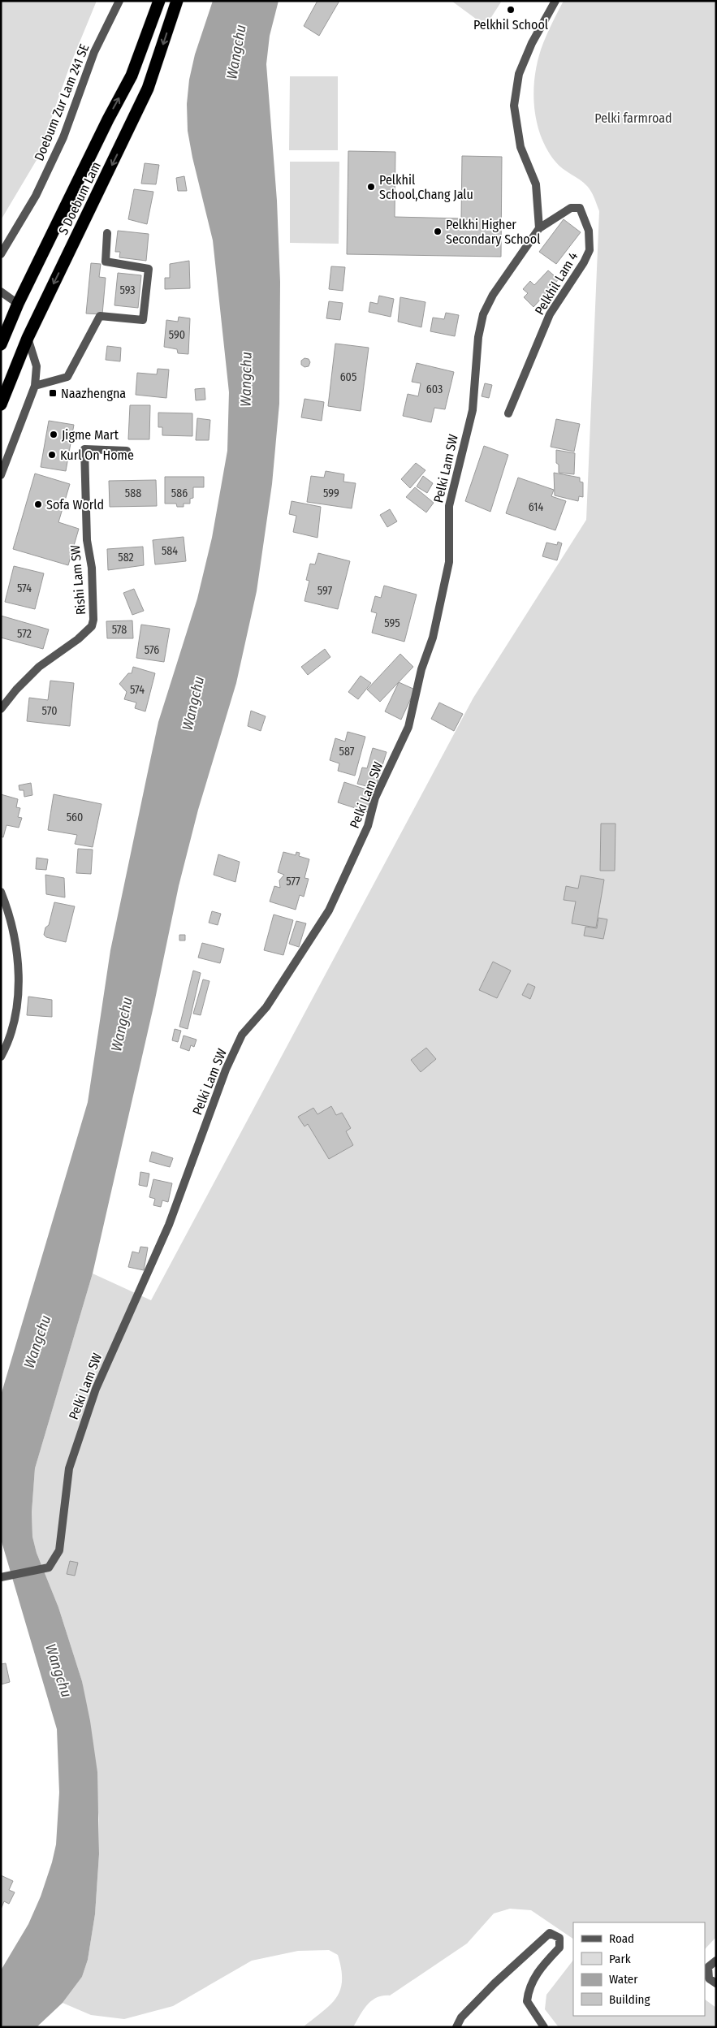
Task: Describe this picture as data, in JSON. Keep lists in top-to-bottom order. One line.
{"streets":{"highway":["S Doebum Lam"],"street":["Doebum Zur Lam 241 SE","Pelkhil Lam 4","Pelki Lam SW","Rishi Lam SW"]},"crossings":[["Pelkhil Lam 4","Pelki Lam SW"]],"water":["Wangchu"],"parks":["Pelki farmroad"],"places":{"other":["Pelkhil School","Pelkhil School,Chang Jalu","Pelkhi Higher Secondary School","Jigme Mart","Kurl On Home","Sofa World"],"transit":["Naazhengna"]},"house_numbers":["593","590","605","603","588","586","599","614","584","582","574","597","595","578","572","576","574","570","587","560","577"],"legend":["Road","Park","Water","Building"]}
